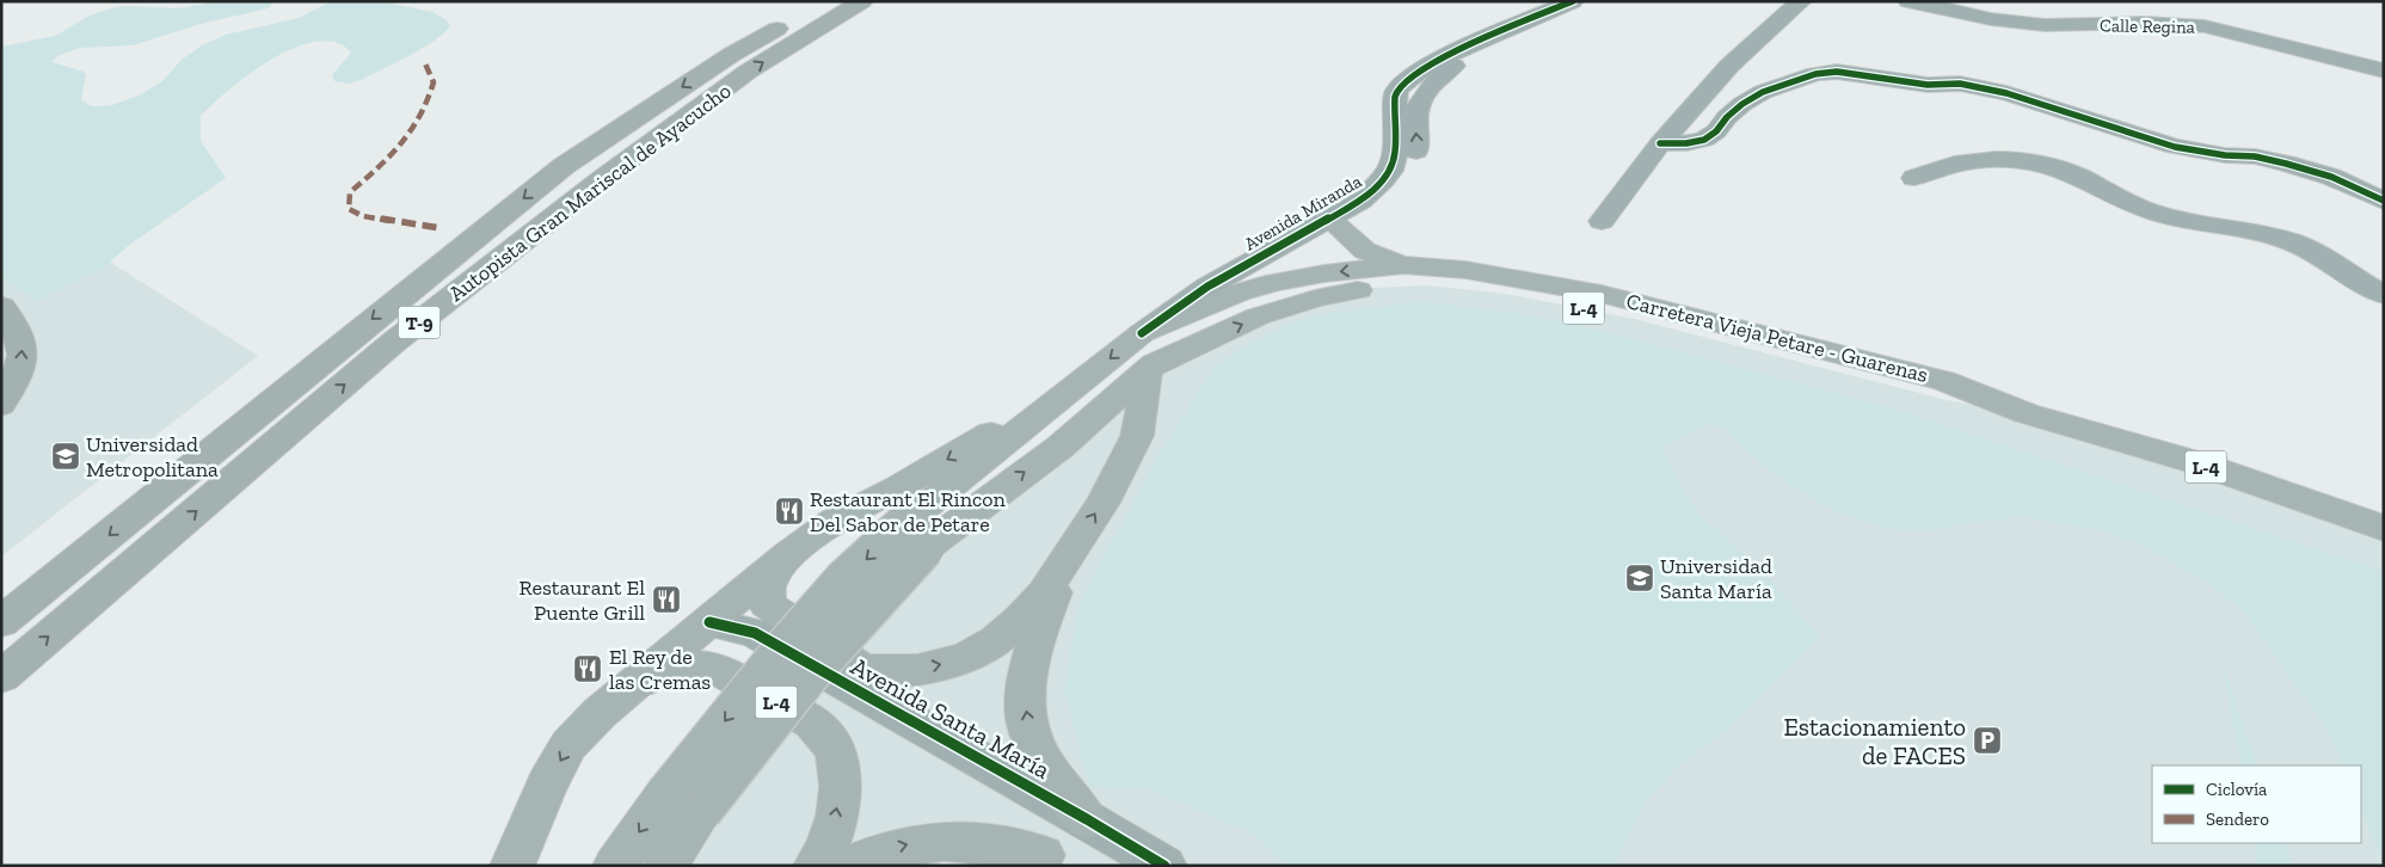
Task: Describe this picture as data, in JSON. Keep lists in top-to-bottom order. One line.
{"streets":{"highway":["Autopista Gran Mariscal de Ayacucho","T-9"],"main road":["L-4","Carretera Vieja Petare - Guarenas"],"street":["Calle Regina","Avenida Miranda","Avenida Santa María"]},"crossings":[["Avenida Miranda","Carretera Vieja Petare - Guarenas"],["L-4","Carretera Vieja Petare - Guarenas"],["L-4","Avenida Santa María"]],"places":{"school or university":["Universidad Metropolitana","Universidad Santa María"],"restaurant":["Restaurant El Rincon Del Sabor de Petare","Restaurant El Puente Grill","El Rey de las Cremas"],"parking":["Estacionamiento de FACES"]},"legend":["Ciclovía","Sendero"]}
